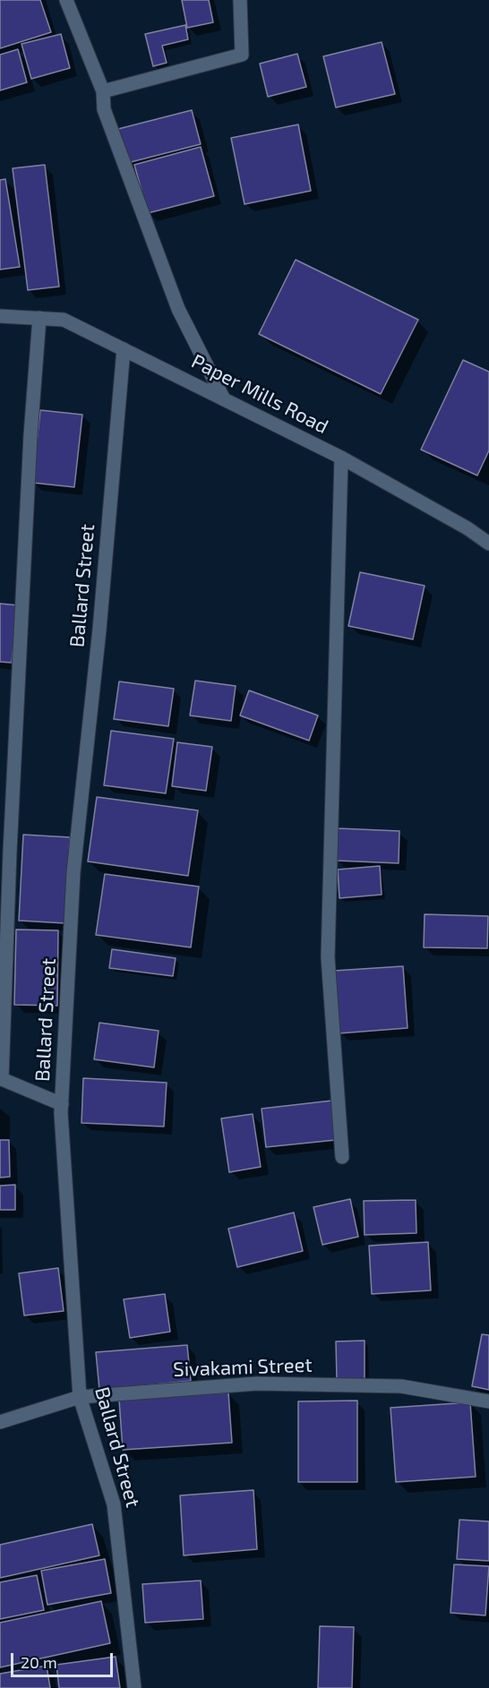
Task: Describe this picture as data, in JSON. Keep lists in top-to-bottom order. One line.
{"streets":{"street":["Paper Mills Road","Ballard Street","Sivakami Street"]},"crossings":[["Paper Mills Road","Ballard Street"],["Ballard Street","Sivakami Street"]],"scale_bar":"20 m"}
